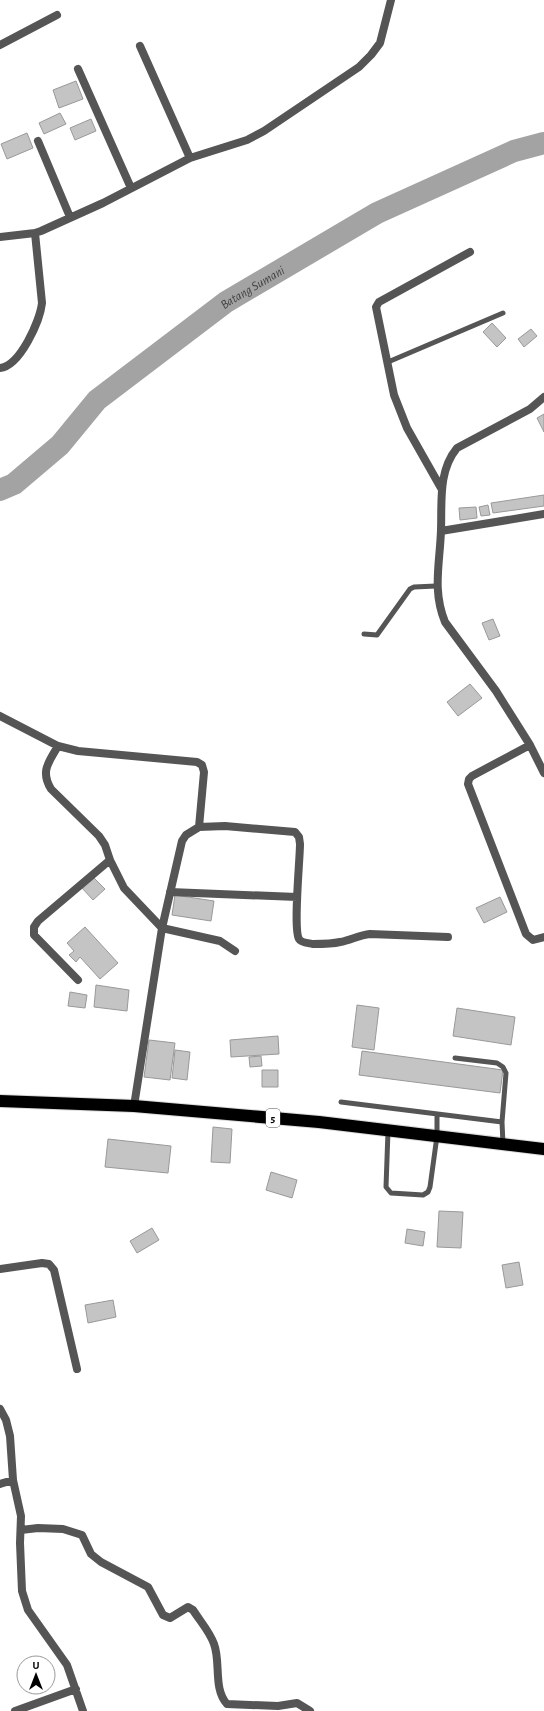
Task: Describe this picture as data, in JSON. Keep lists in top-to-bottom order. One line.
{"streets":{"highway":["5"]},"water":["Batang Sumani"],"north":"top"}
